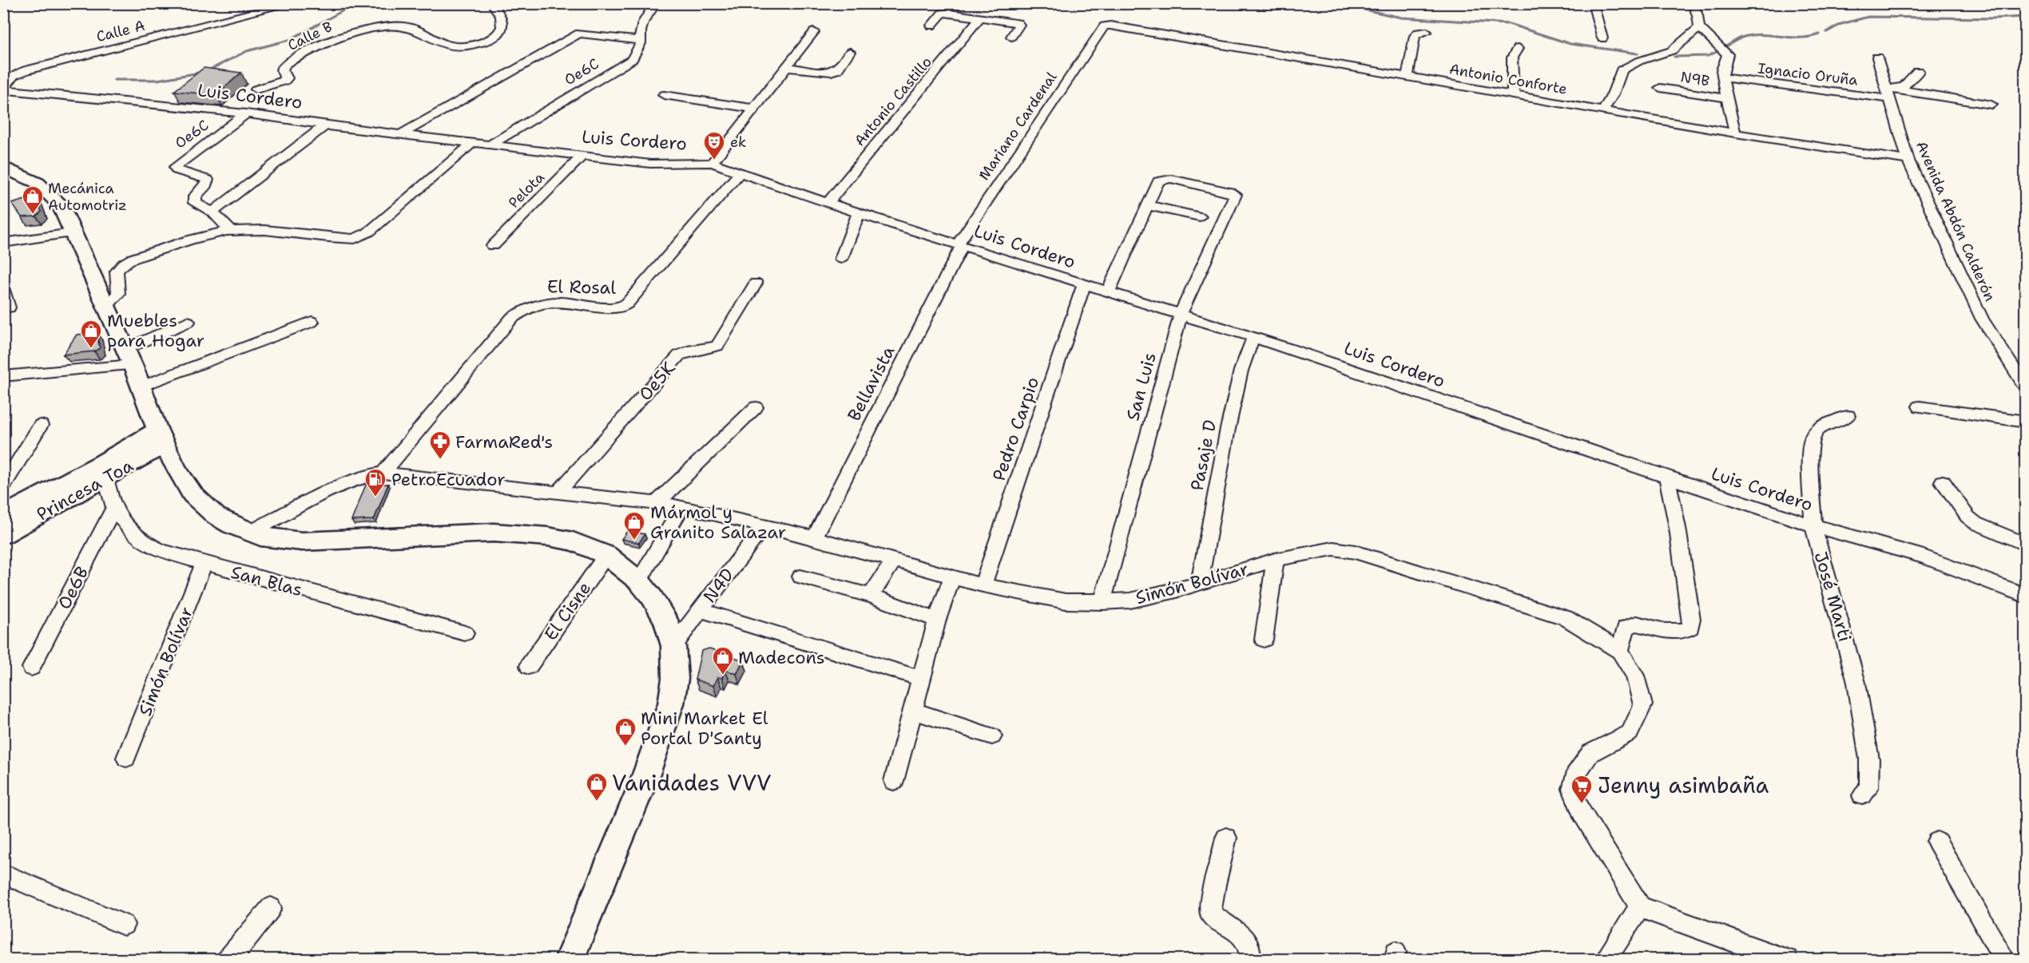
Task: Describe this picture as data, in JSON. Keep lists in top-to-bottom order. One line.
{"streets":{"main road":["Princesa Toa"],"street":["Calle A","Calle B","Oe6C","Ignacio Oruña","Antonio Conforte","N9B","Luis Cordero","Antonio Castillo","Mariano Cardenal","Pelota","Avenida Abdón Calderón","El Rosal","Oe5K","Bellavista","San Luis","Pedro Carpio","Pasaje D","San Blas","Simón Bolívar","N4D","Oe6B","José Marti","El Cisne"]},"crossings":[["Calle A","Luis Cordero"],["Oe6C","Luis Cordero"],["Ignacio Oruña","Avenida Abdón Calderón"],["Antonio Conforte","Mariano Cardenal"],["Antonio Conforte","Avenida Abdón Calderón"],["Luis Cordero","Antonio Castillo"],["Luis Cordero","Mariano Cardenal"],["Luis Cordero","Pelota"],["Luis Cordero","El Rosal"],["Luis Cordero","Bellavista"],["Luis Cordero","San Luis"],["Luis Cordero","Pedro Carpio"],["Luis Cordero","Pasaje D"],["Luis Cordero","José Marti"],["Mariano Cardenal","Bellavista"],["El Rosal","Simón Bolívar"],["Oe5K","Simón Bolívar"],["Bellavista","Simón Bolívar"],["San Luis","Simón Bolívar"],["Pedro Carpio","Simón Bolívar"],["Pasaje D","Simón Bolívar"],["Princesa Toa","San Blas"],["San Blas","Simón Bolívar"],["San Blas","Oe6B"],["Simón Bolívar","N4D"]],"places":{"theatre":["ek"],"shop":["Mecánica Automotriz","Muebles para Hogar","Mármol y Granito Salazar","Madecons","Mini Market El Portal D'Santy","Vanidades VVV"],"pharmacy":["FarmaRed's"],"fuel station":["PetroEcuador"],"supermarket":["Jenny asimbaña"]}}
